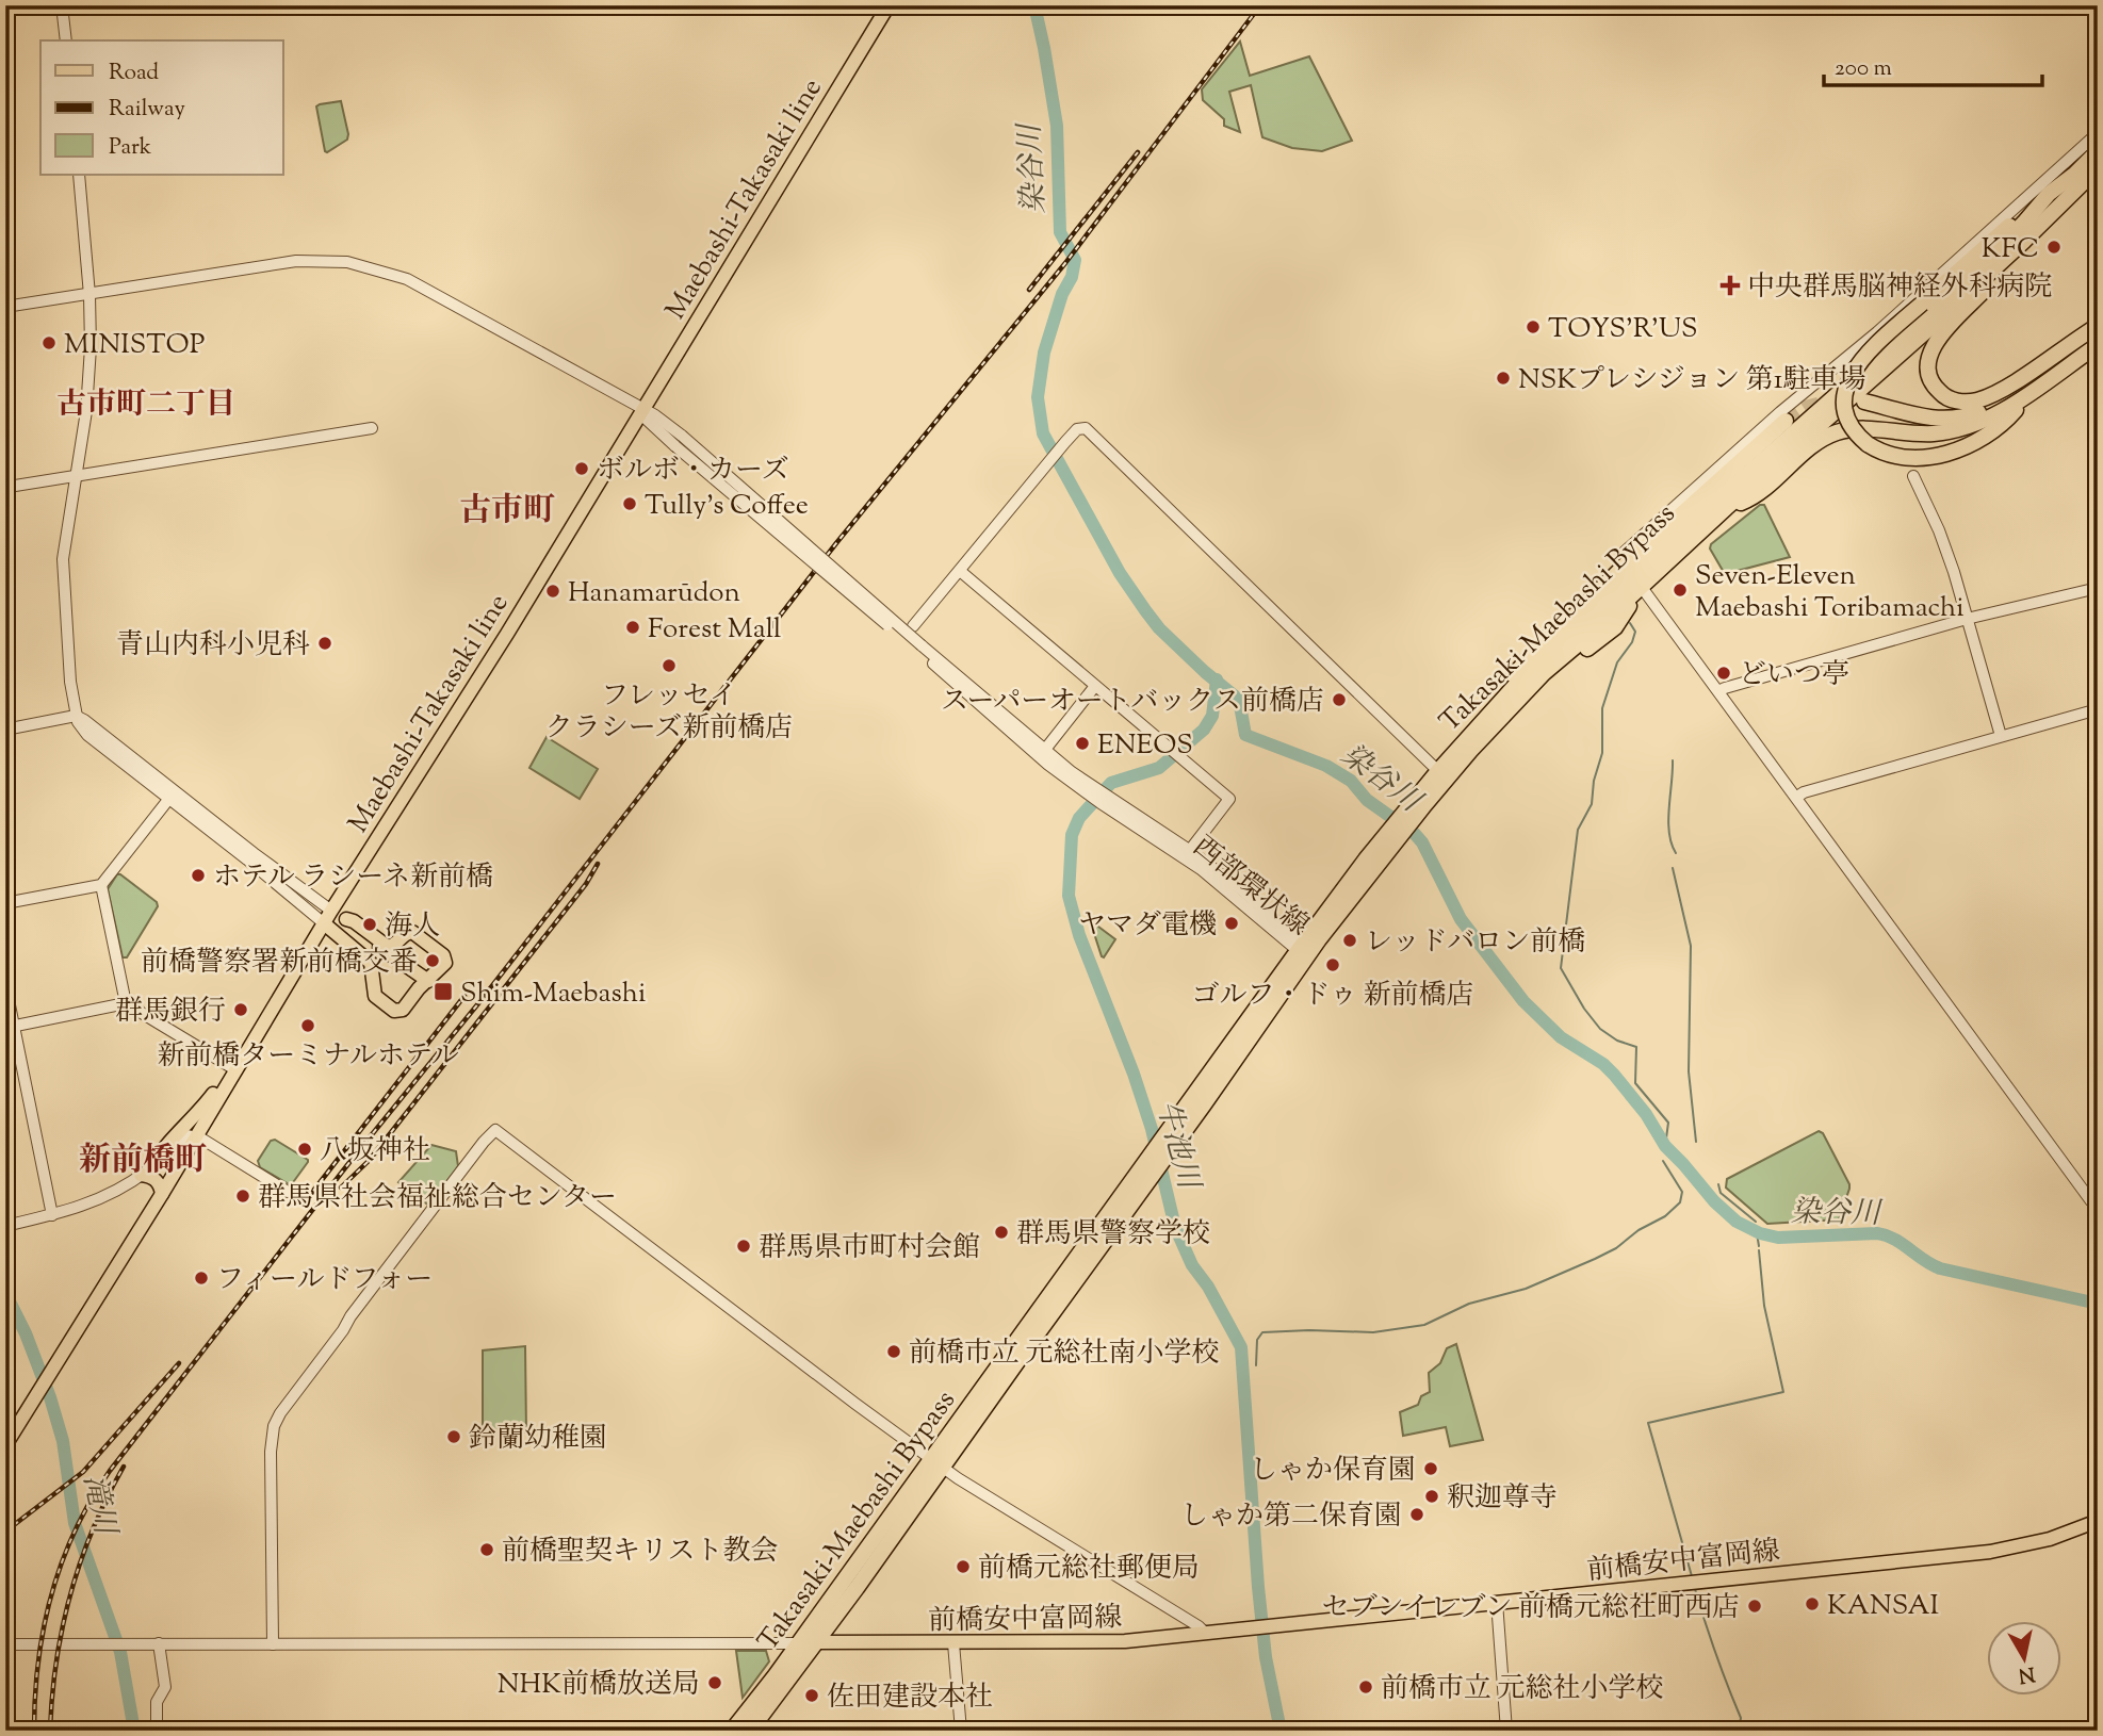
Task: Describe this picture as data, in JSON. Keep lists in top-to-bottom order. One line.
{"streets":{"highway":["Takasaki-Maebashi Bypass"],"main road":["Maebashi-Takasaki line","前橋安中富岡線"],"street":["西部環状線"]},"crossings":[["Takasaki-Maebashi Bypass","西部環状線"],["Takasaki-Maebashi Bypass","前橋安中富岡線"]],"districts":["古市町二丁目","古市町","新前橋町"],"water":["染谷川","牛池川","滝川"],"places":{"other":["KFC","TOYS'R'US","MINISTOP","NSKプレシジョン 第1駐車場","ボルボ・カーズ","Tully's Coffee","Seven-Eleven Maebashi Toribamachi","Hanamarūdon","Forest Mall","青山内科小児科","フレッセイ クラシーズ新前橋店","どいつ亭","スーパーオートバックス前橋店","ENEOS","ホテル ラシーネ新前橋","ヤマダ電機","海人","レッドバロン前橋","前橋警察署新前橋交番","ゴルフ・ドゥ 新前橋店","群馬銀行","新前橋ターミナルホテル","八坂神社","群馬県社会福祉総合センター","群馬県警察学校","群馬県市町村会館","フィールドフォー","前橋市立 元総社南小学校","鈴蘭幼稚園","しゃか保育園","釈迦尊寺","しゃか第二保育園","前橋聖契キリスト教会","前橋元総社郵便局","KANSAI","セブンイレブン 前橋元総社町西店","NHK前橋放送局","前橋市立 元総社小学校","佐田建設本社"],"health":["中央群馬脳神経外科病院"],"transit":["Shim-Maebashi"]},"legend":["Road","Railway","Park"],"scale_bar":"200 m","north":"bottom"}
